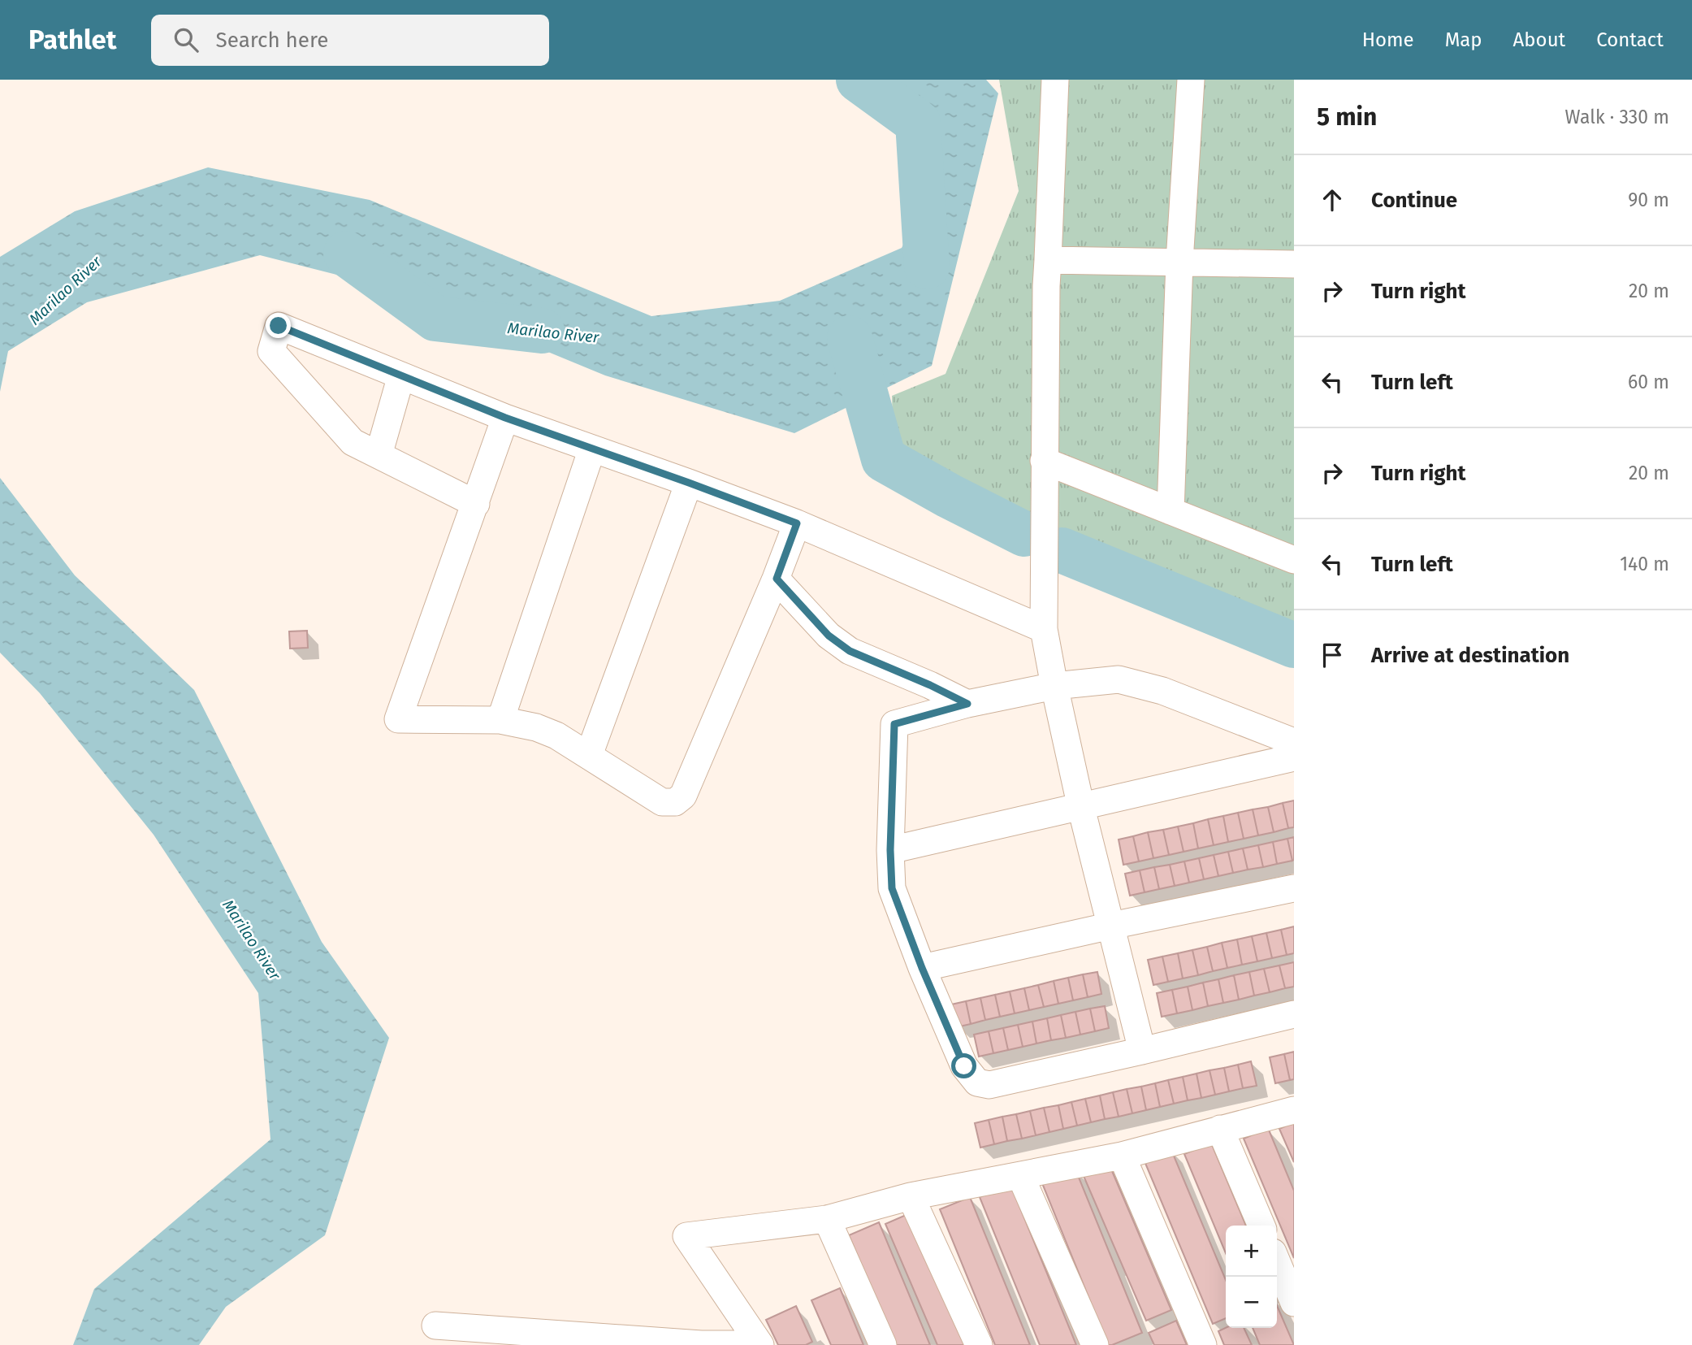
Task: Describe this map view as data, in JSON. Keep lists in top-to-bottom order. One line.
{"water":["Marilao River"],"page":{"header":"Pathlet","search":"Search here","nav":["Home","Map","About","Contact"],"heading":["5 min","Walk · 330 m"],"list":[["Continue","90 m"],["Turn right","20 m"],["Turn left","60 m"],["Turn right","20 m"],["Turn left","140 m"],"Arrive at destination"],"map_buttons":["+","−"]}}
